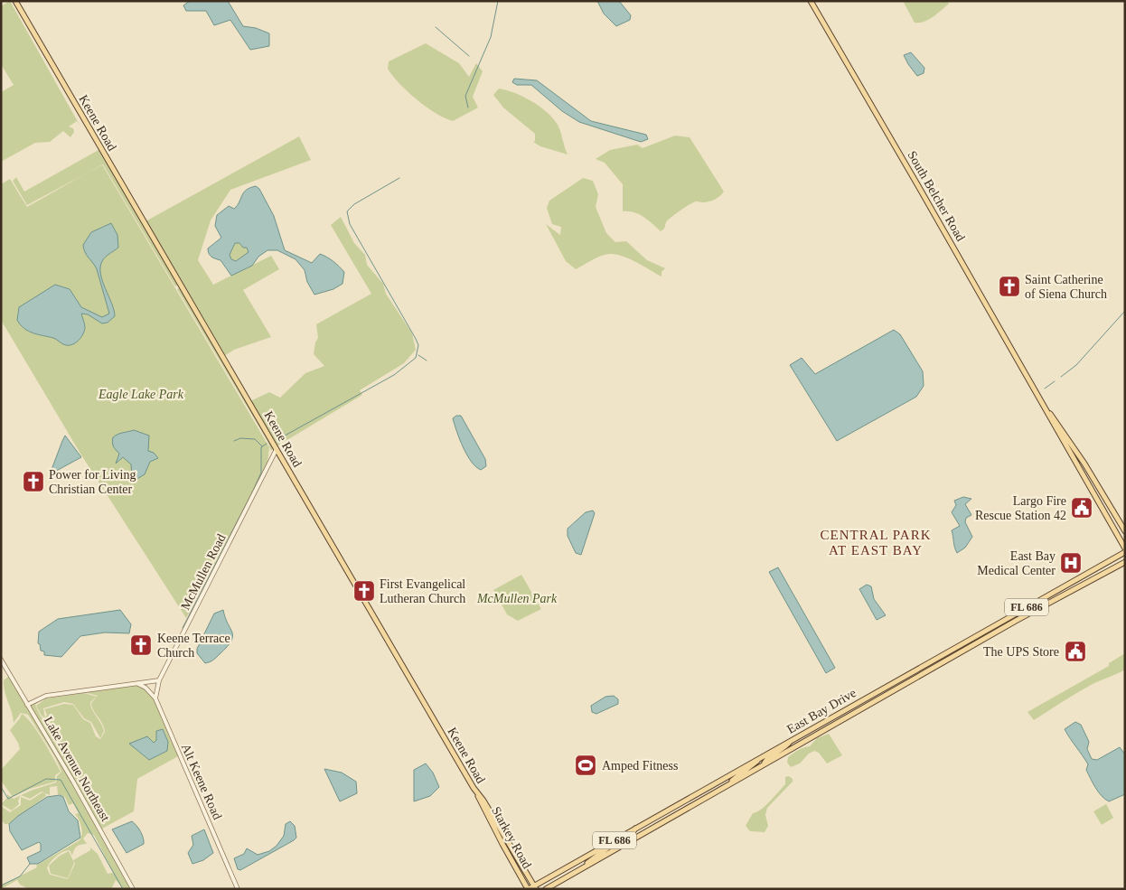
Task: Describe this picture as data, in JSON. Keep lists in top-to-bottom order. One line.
{"streets":{"main road":["Keene Road","South Belcher Road","FL 686","East Bay Drive","Starkey Road"],"street":["McMullen Road","Lake Avenue Northeast","Alt Keene Road"]},"crossings":[["Keene Road","McMullen Road"],["Keene Road","Starkey Road"],["East Bay Drive","Starkey Road"]],"districts":["CENTRAL PARK AT EAST BAY"],"parks":["Eagle Lake Park","McMullen Park"],"places":{"church":["Saint Catherine of Siena Church","Power for Living Christian Center","First Evangelical Lutheran Church","Keene Terrace Church"],"public building":["Largo Fire Rescue Station 42","The UPS Store"],"hospital":["East Bay Medical Center"],"sports":["Amped Fitness"]}}
